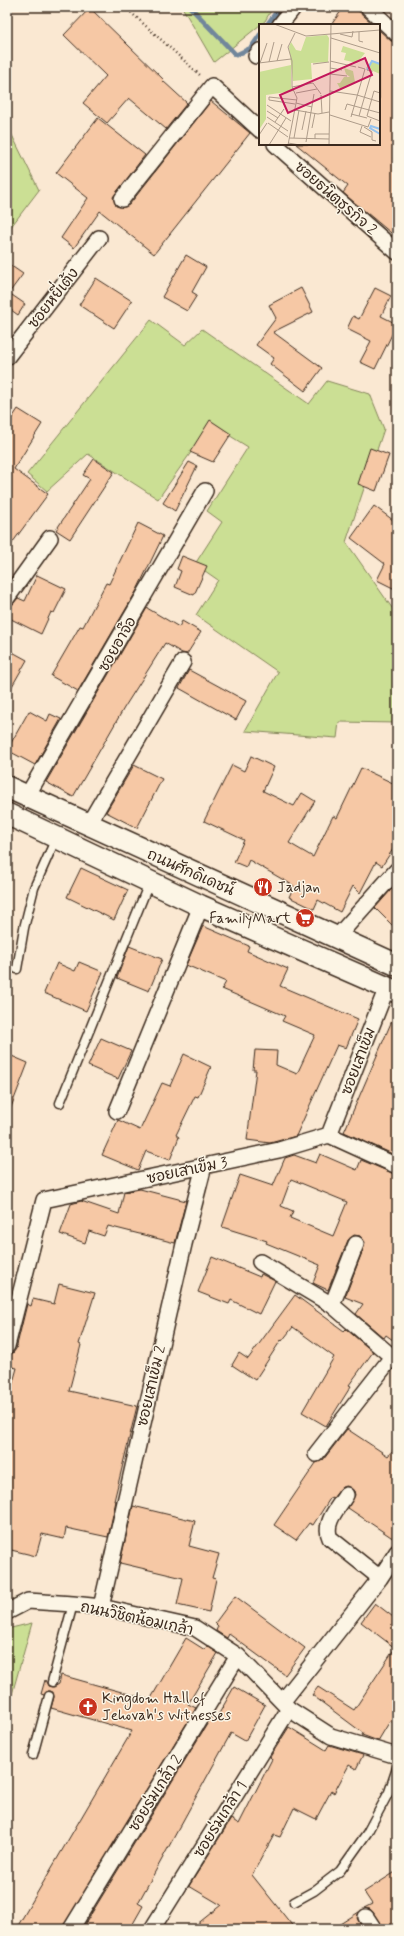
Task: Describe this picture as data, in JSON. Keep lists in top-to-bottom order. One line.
{"streets":{"main road":["ถนนศักดิเดชน์"],"street":["ซอยธนิตธุรกิจ 2","ซอยหยี่เต้ง","ซอยอาจ๊อ","ซอยเสาเข็ม","ซอยเสาเข็ม 3","ซอยเสาเข็ม 2","ถนนวิชิตน้อมเกล้า","ซอยร่มเกล้า 2","ซอยร่มเกล้า 1"]},"crossings":[["ซอยอาจ๊อ","ถนนศักดิเดชน์"],["ถนนศักดิเดชน์","ซอยเสาเข็ม"],["ซอยเสาเข็ม","ซอยเสาเข็ม 3"],["ซอยเสาเข็ม 3","ซอยเสาเข็ม 2"],["ซอยเสาเข็ม 2","ถนนวิชิตน้อมเกล้า"],["ถนนวิชิตน้อมเกล้า","ซอยร่มเกล้า 2"],["ถนนวิชิตน้อมเกล้า","ซอยร่มเกล้า 1"]],"places":{"restaurant":["Jadjan"],"supermarket":["FamilyMart"],"church":["Kingdom Hall of Jehovah's Witnesses"]}}
